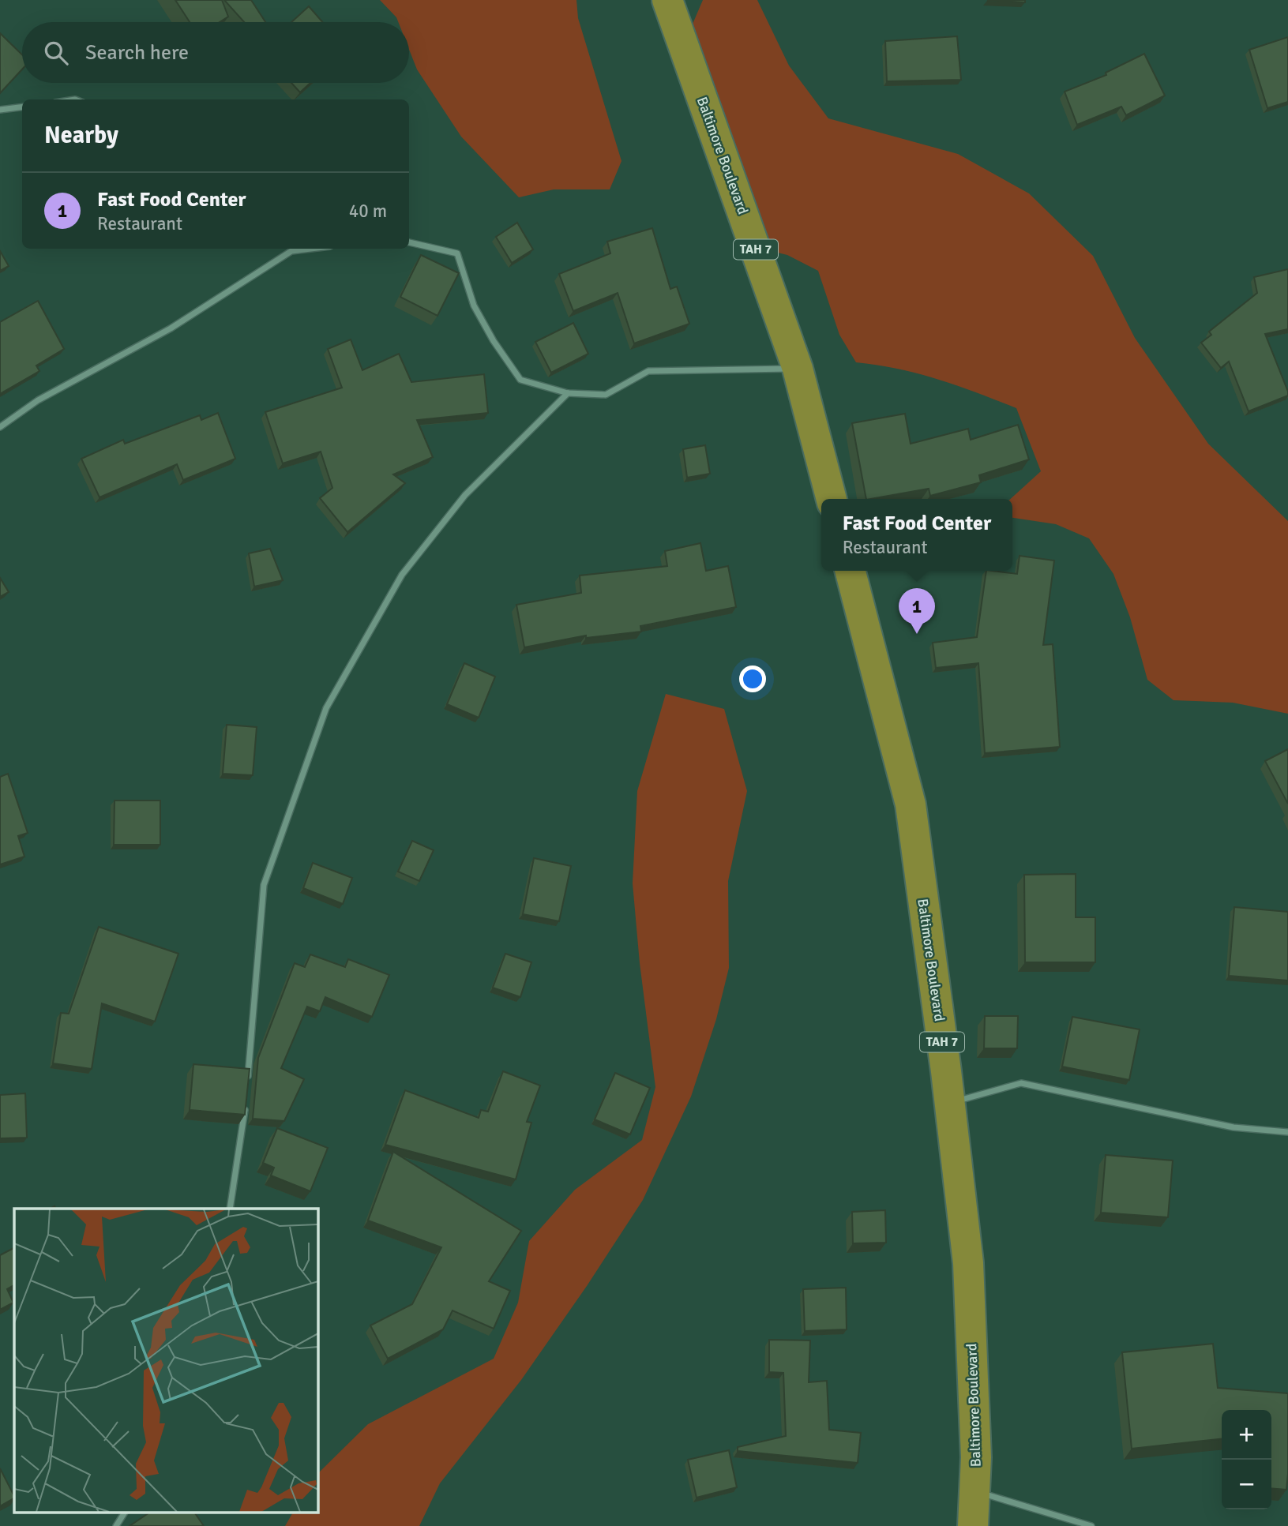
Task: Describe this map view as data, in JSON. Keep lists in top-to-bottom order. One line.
{"streets":{"highway":["Baltimore Boulevard","TAH 7"]},"page":{"search":"Search here","heading":"Nearby","list":[{"mark":"1","name":"Fast Food Center","note":"Restaurant","value":"40 m"}],"popup":["Fast Food Center","Restaurant"],"pins":"1","map_buttons":["+","−"]}}
